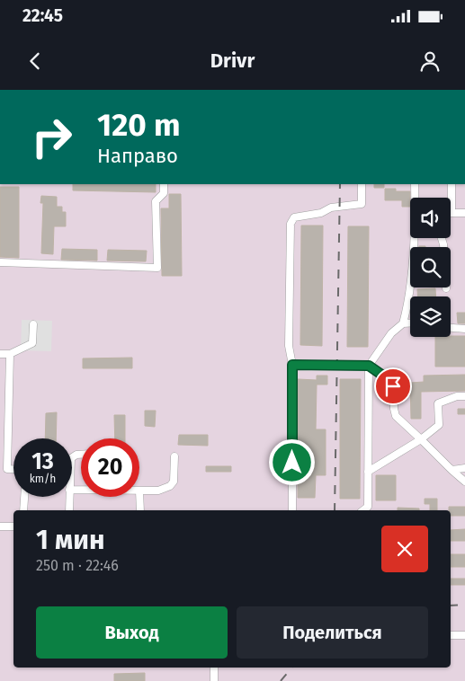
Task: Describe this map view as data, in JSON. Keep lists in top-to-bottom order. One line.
{"page":{"status":"22:45","header":"Drivr","turn":["120 m","Направо"],"speed":"13 km/h","limit":"20","heading":["1 мин","250 m · 22:46"],"buttons":["Выход","Поделиться"]}}
